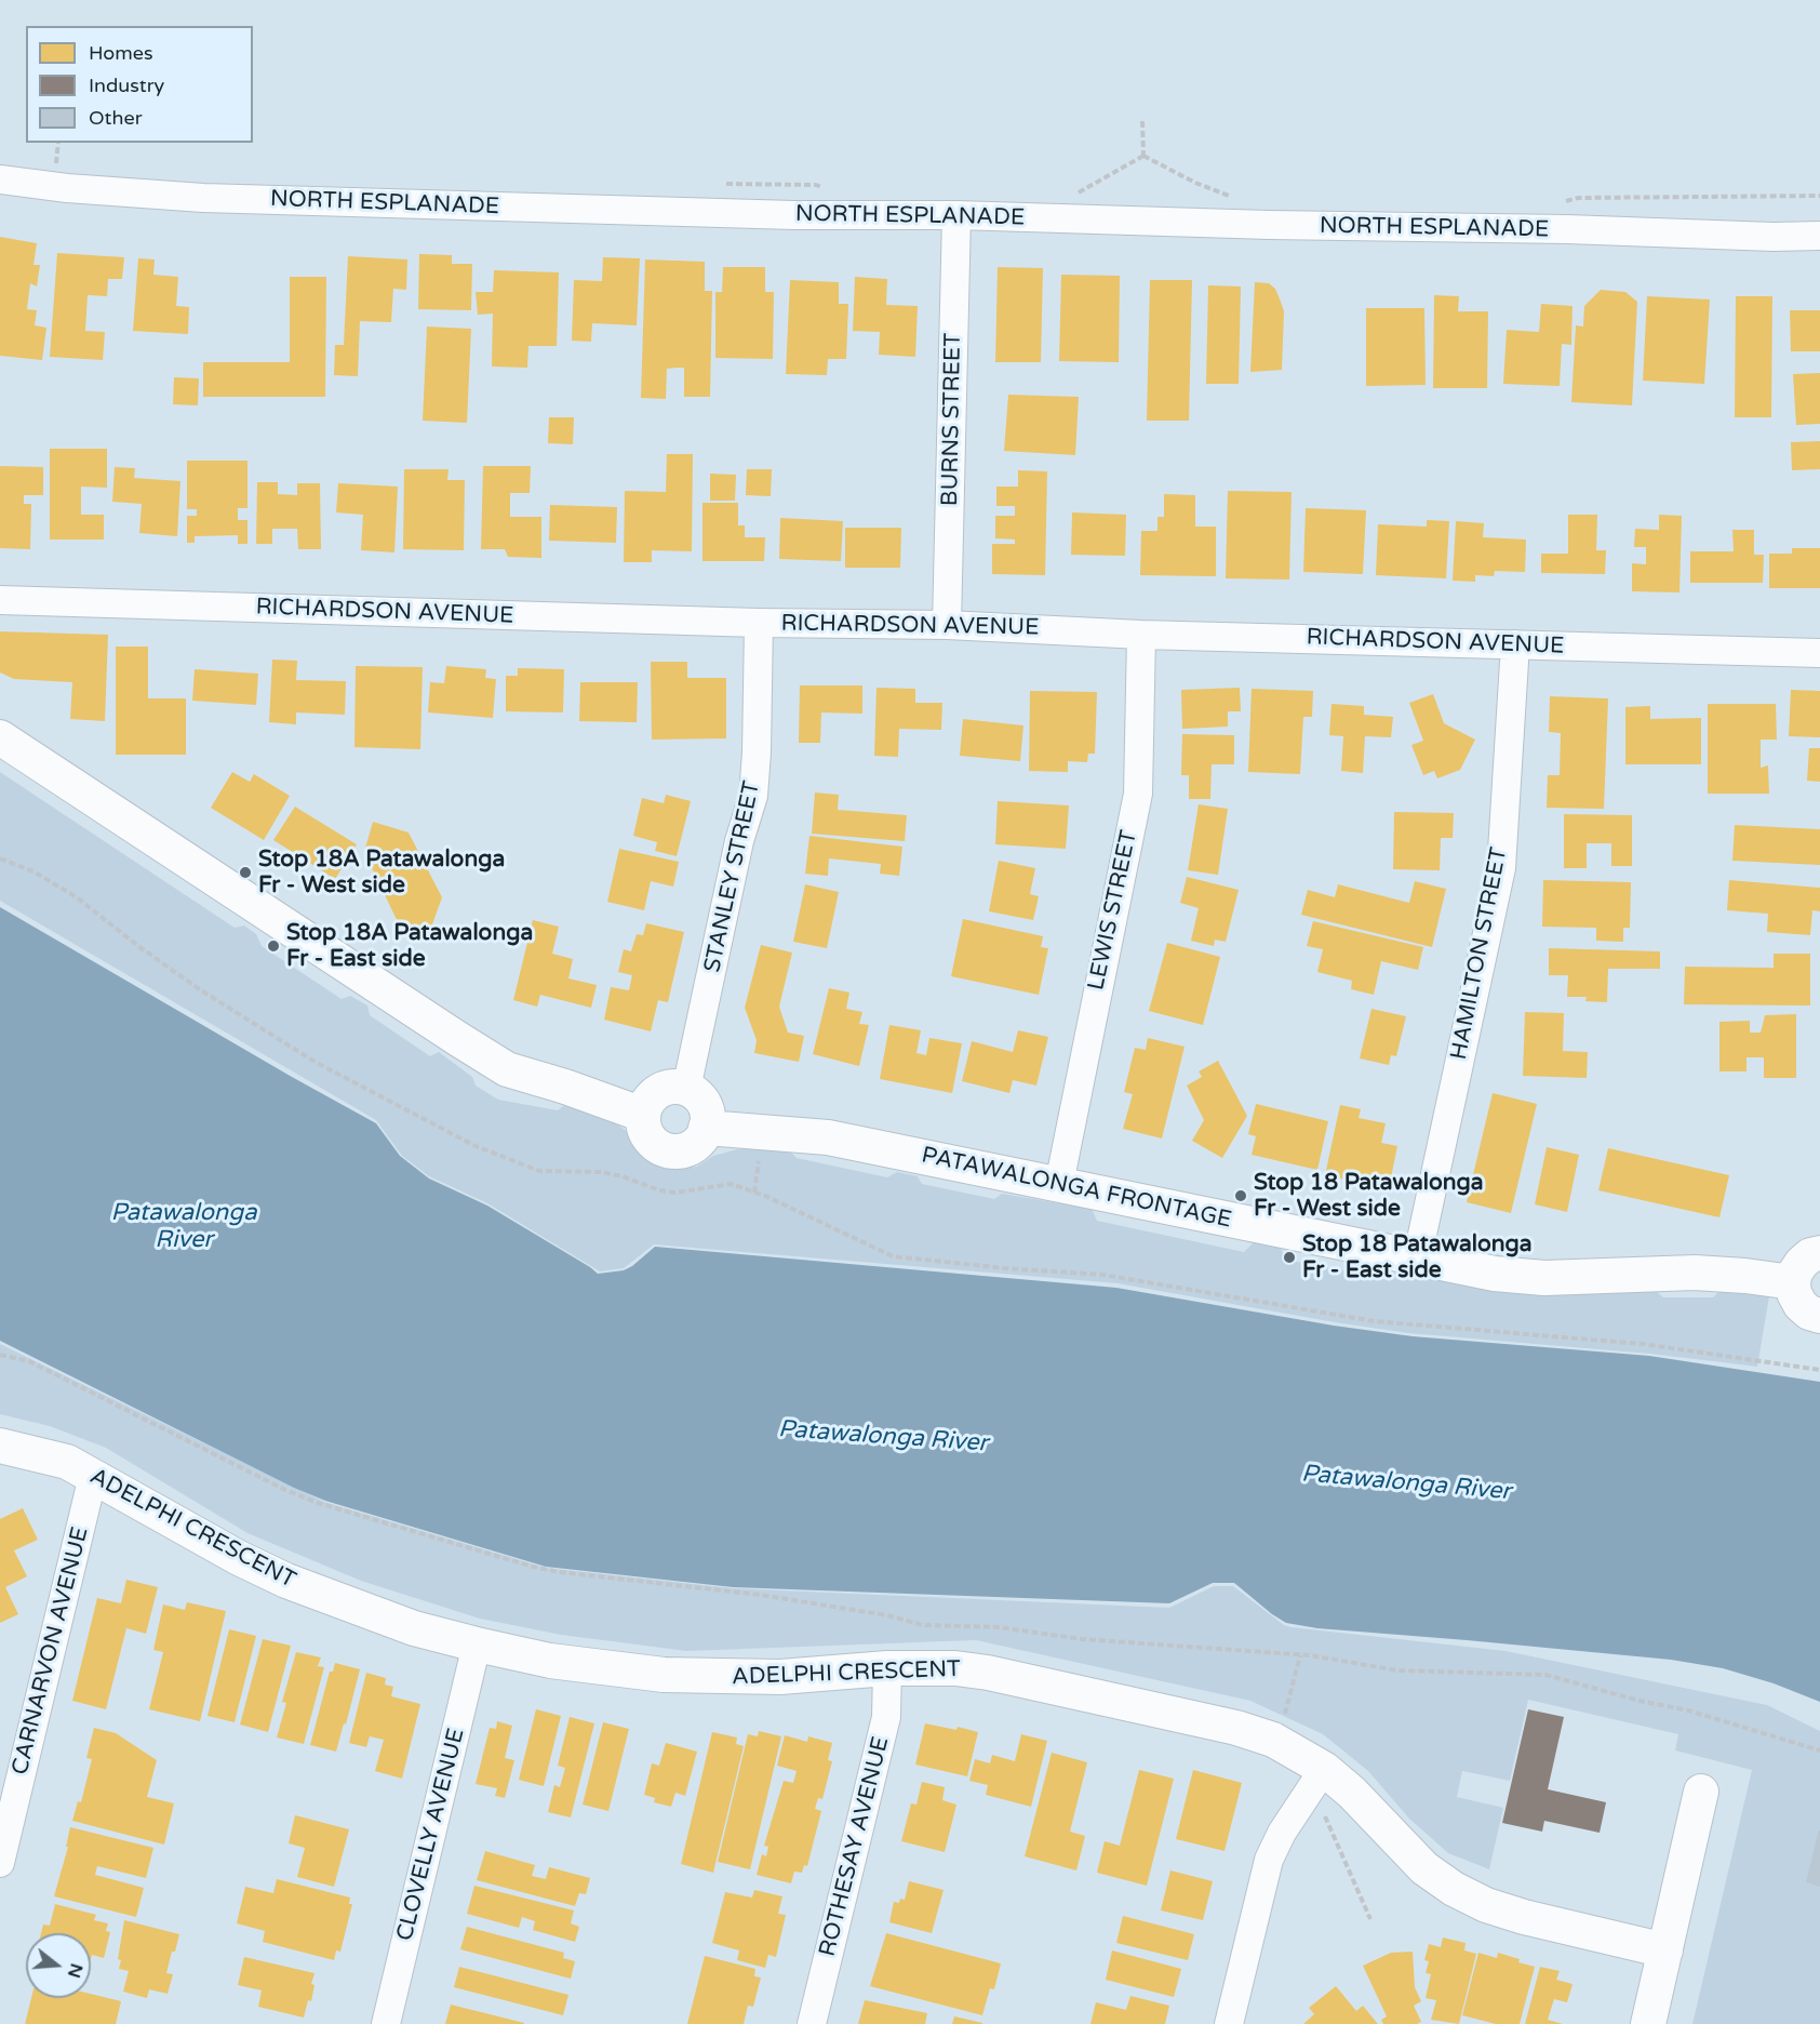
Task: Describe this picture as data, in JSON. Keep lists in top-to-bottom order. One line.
{"streets":{"street":["NORTH ESPLANADE","BURNS STREET","RICHARDSON AVENUE","STANLEY STREET","LEWIS STREET","HAMILTON STREET","PATAWALONGA FRONTAGE","ADELPHI CRESCENT","CARNARVON AVENUE","CLOVELLY AVENUE","ROTHESAY AVENUE"]},"crossings":[["NORTH ESPLANADE","BURNS STREET"],["BURNS STREET","RICHARDSON AVENUE"],["RICHARDSON AVENUE","STANLEY STREET"],["RICHARDSON AVENUE","LEWIS STREET"],["RICHARDSON AVENUE","HAMILTON STREET"],["STANLEY STREET","PATAWALONGA FRONTAGE"],["LEWIS STREET","PATAWALONGA FRONTAGE"],["HAMILTON STREET","PATAWALONGA FRONTAGE"],["ADELPHI CRESCENT","CARNARVON AVENUE"],["ADELPHI CRESCENT","CLOVELLY AVENUE"],["ADELPHI CRESCENT","ROTHESAY AVENUE"]],"water":["Patawalonga River"],"places":["Stop 18A Patawalonga Fr - West side","Stop 18A Patawalonga Fr - East side","Stop 18 Patawalonga Fr - West side","Stop 18 Patawalonga Fr - East side"],"legend":["Homes","Industry","Other"],"north":"right"}
